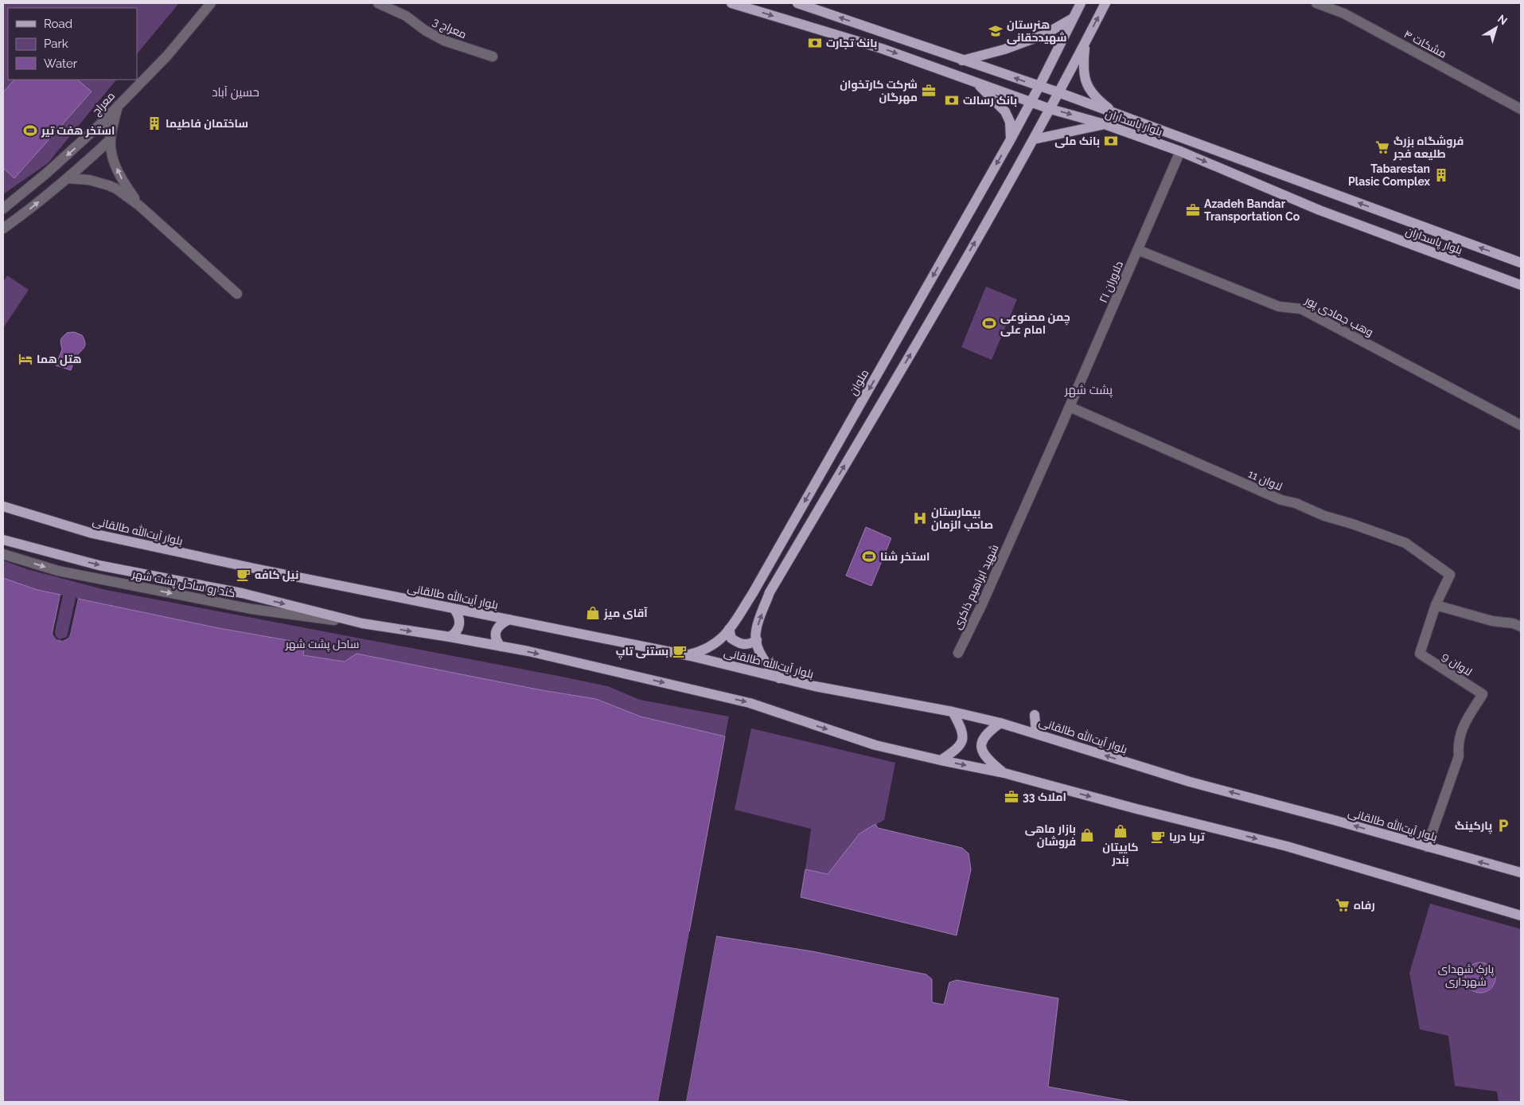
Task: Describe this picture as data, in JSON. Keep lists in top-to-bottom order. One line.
{"streets":{"main road":["بلوار پاسداران","ملوان","بلوار آیت‌الله طالقانی"],"street":["معراج 3","مشکات ۴","معراج","دلاوران ۲۱","وهب جمادی پور","لاوان 11","کند رو ساحل پشت شهر","شهید ابراهیم ذاکری","لاوان 9"]},"crossings":[["بلوار پاسداران","دلاوران ۲۱"],["بلوار پاسداران","ملوان"],["دلاوران ۲۱","وهب جمادی پور"],["دلاوران ۲۱","لاوان 11"],["دلاوران ۲۱","شهید ابراهیم ذاکری"],["ملوان","بلوار آیت‌الله طالقانی"],["لاوان 11","لاوان 9"],["بلوار آیت‌الله طالقانی","لاوان 9"]],"one_way":["کند رو ساحل پشت شهر"],"districts":["حسین آباد","پشت شهر"],"parks":["ساحل پشت شهر","پارک شهدای شهرداری"],"places":{"school or university":["هنرستان شهیدحقانی"],"bank":["بانک تجارت","بانک رسالت","بانک ملی"],"office":["شرکت کارتخوان مهرگان","Azadeh Bandar Transportation Co","املاک 33"],"building":["ساختمان فاطیما","Tabarestan Plasic Complex"],"sports":["استخر هفت تیر","چمن مصنوعی امام علی","استخر شنا"],"supermarket":["فروشگاه بزرگ طلیعه فجر","رفاه"],"hotel":["هتل هما"],"hospital":["بیمارستان صاحب الزمان"],"cafe":["نیل کافه","بستنی تاپ","تریا دریا"],"shop":["آقای میز","کاپیتان بندر","بازار ماهی فروشان"],"parking":["پارکینگ"]},"legend":["Road","Park","Water"],"north":"top right"}
